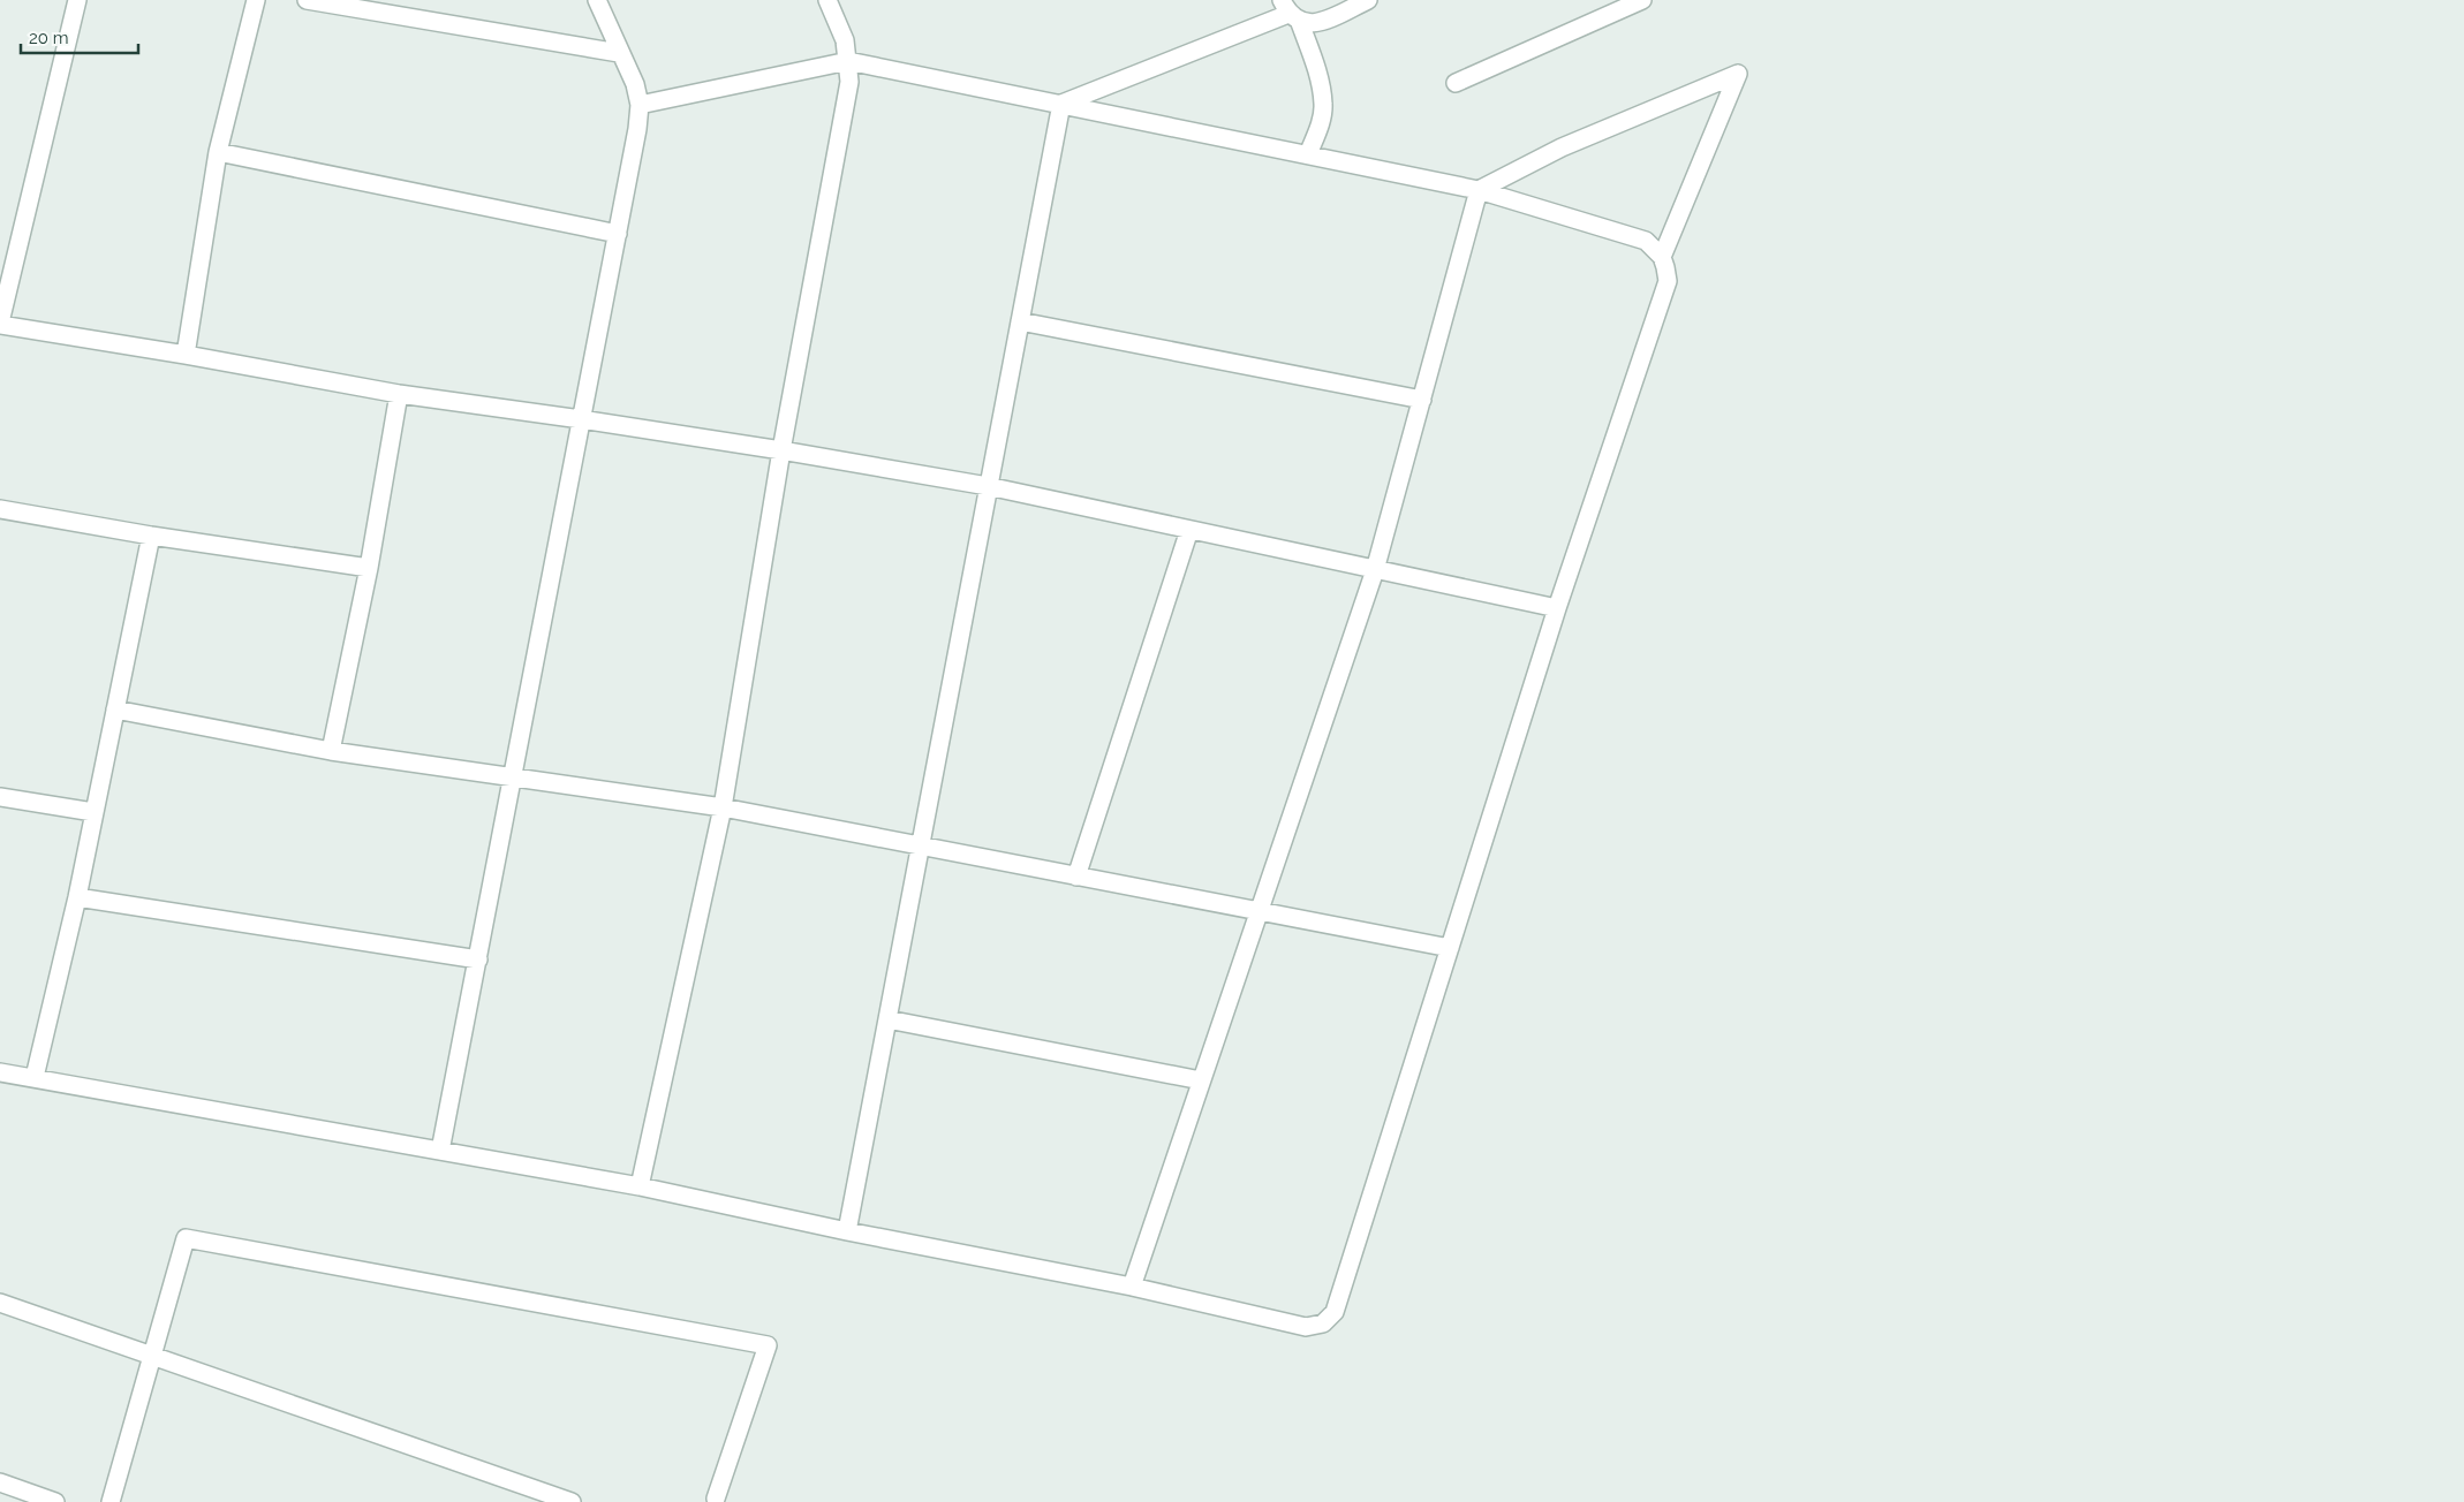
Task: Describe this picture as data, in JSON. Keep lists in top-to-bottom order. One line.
{"scale_bar":"20 m"}
